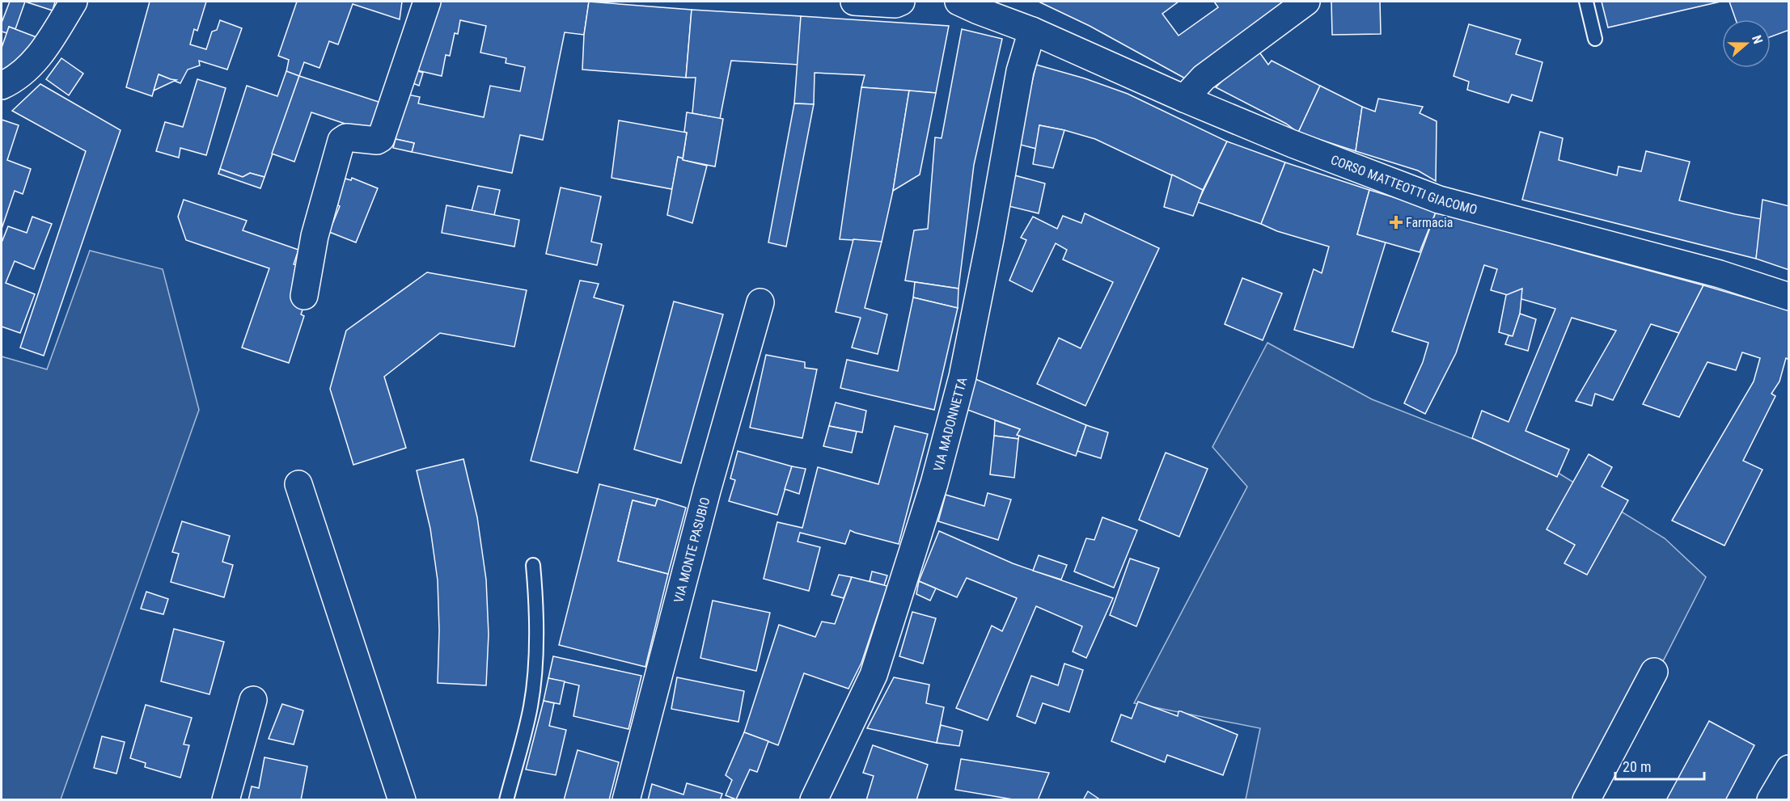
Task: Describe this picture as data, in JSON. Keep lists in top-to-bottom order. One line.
{"streets":{"street":["CORSO MATTEOTTI GIACOMO","VIA MADONNETTA","VIA MONTE PASUBIO"]},"crossings":[["CORSO MATTEOTTI GIACOMO","VIA MADONNETTA"]],"places":{"health":["Farmacia"]},"scale_bar":"20 m","north":"right"}
